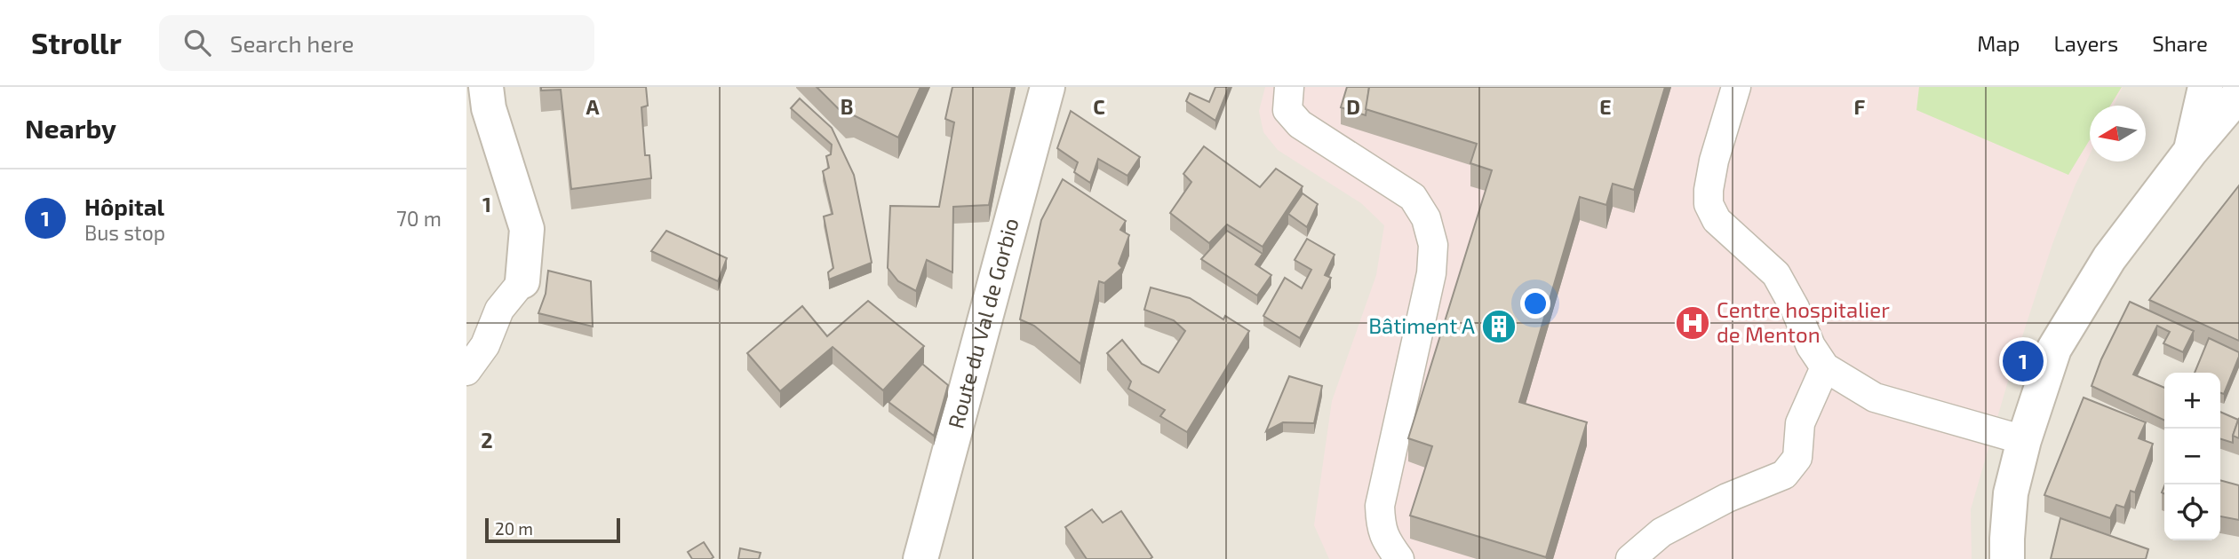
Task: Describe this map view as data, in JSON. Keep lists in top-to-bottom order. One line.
{"streets":{"street":["Route du Val de Gorbio"]},"places":{"hospital":["Centre hospitalier de Menton"],"building":["Bâtiment A"]},"scale_bar":"20 m","north":"left","page":{"header":"Strollr","search":"Search here","nav":["Map","Layers","Share"],"heading":"Nearby","list":[{"mark":"1","name":"Hôpital","note":"Bus stop","value":"70 m"}],"pins":"1","map_buttons":["+","−"],"scale":"20 m"},"grid":{"columns":["A","B","C","D","E","F"],"rows":["1","2"]}}
